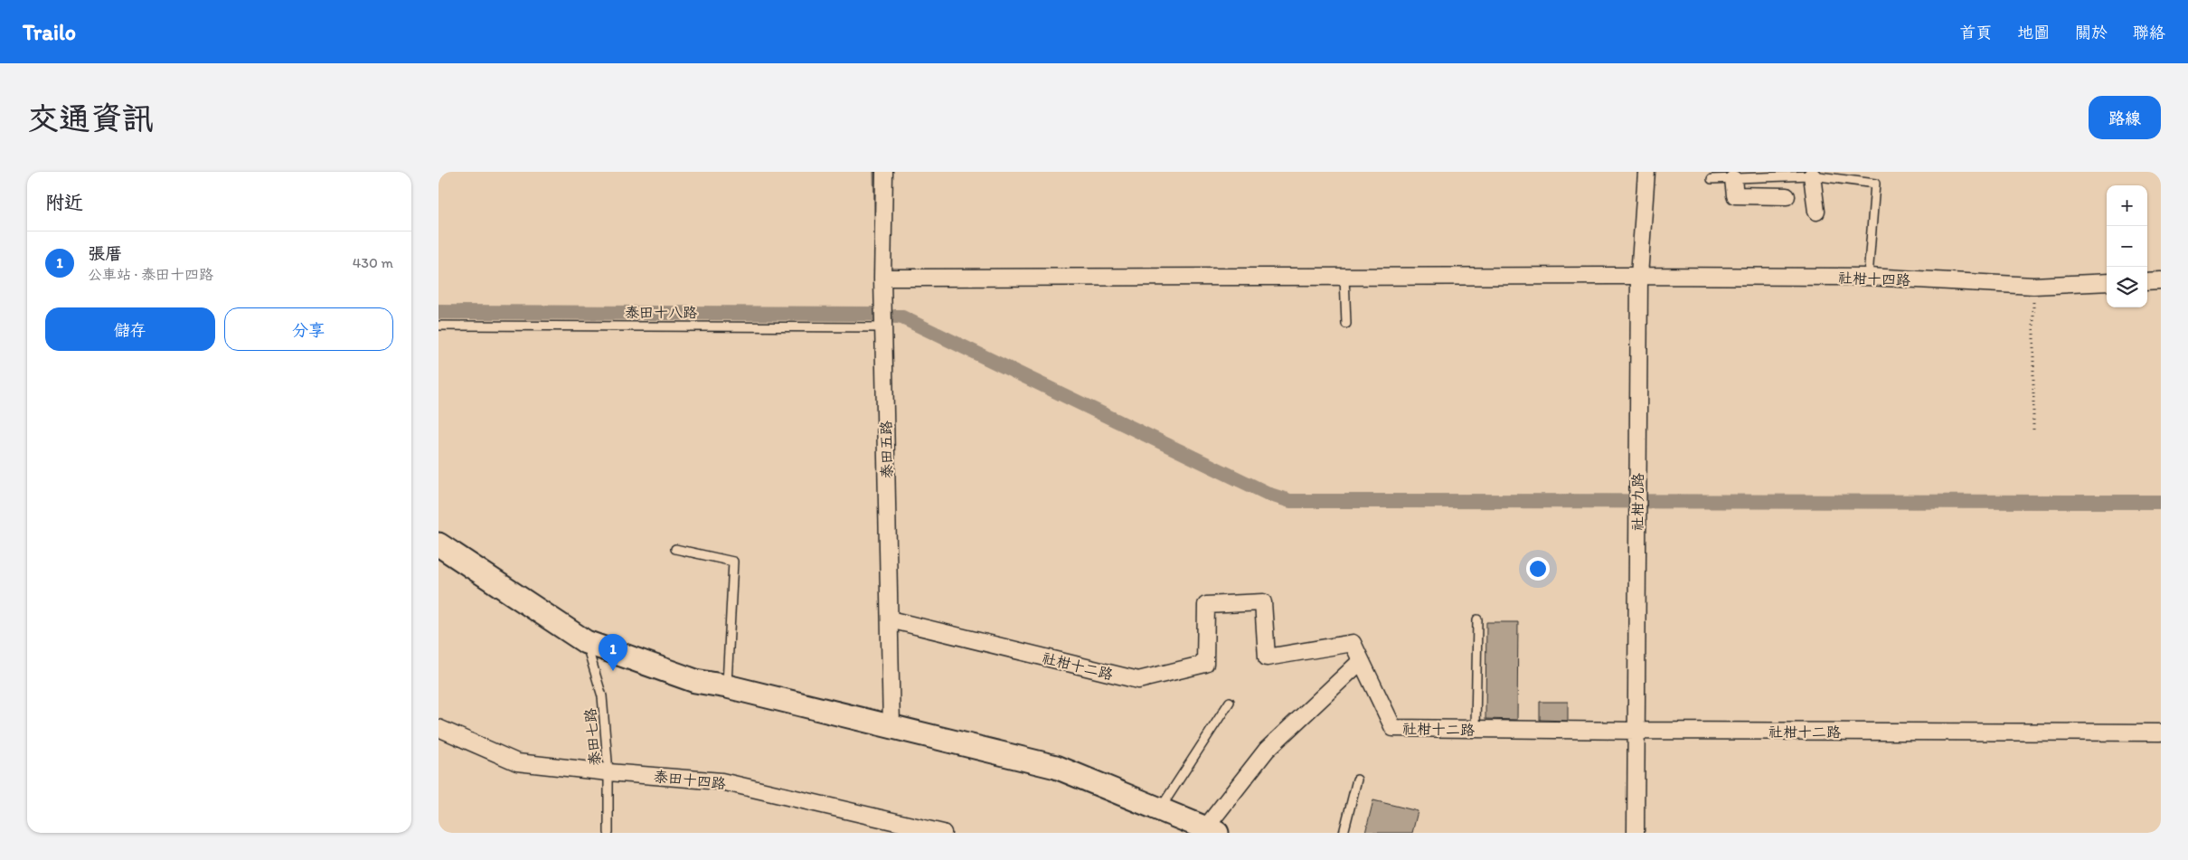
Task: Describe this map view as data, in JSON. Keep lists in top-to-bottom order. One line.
{"streets":{"street":["社柑十四路","泰田五路","社柑九路","社柑十二路","泰田十四路"],"lane":["泰田十八路","泰田七路"]},"crossings":[["社柑十四路","泰田五路"],["社柑十四路","社柑九路"],["泰田十八路","泰田五路"],["泰田五路","社柑十二路"],["社柑九路","社柑十二路"],["泰田七路","泰田十四路"]],"page":{"header":"Trailo","nav":["首頁","地圖","關於","聯絡"],"buttons":["路線",["儲存","分享"]],"title":"交通資訊","heading":"附近","map_buttons":["+","−"],"list":[{"mark":"1","name":"張厝","note":"公車站 · 泰田十四路","value":"430 m"}],"pins":"1"}}
